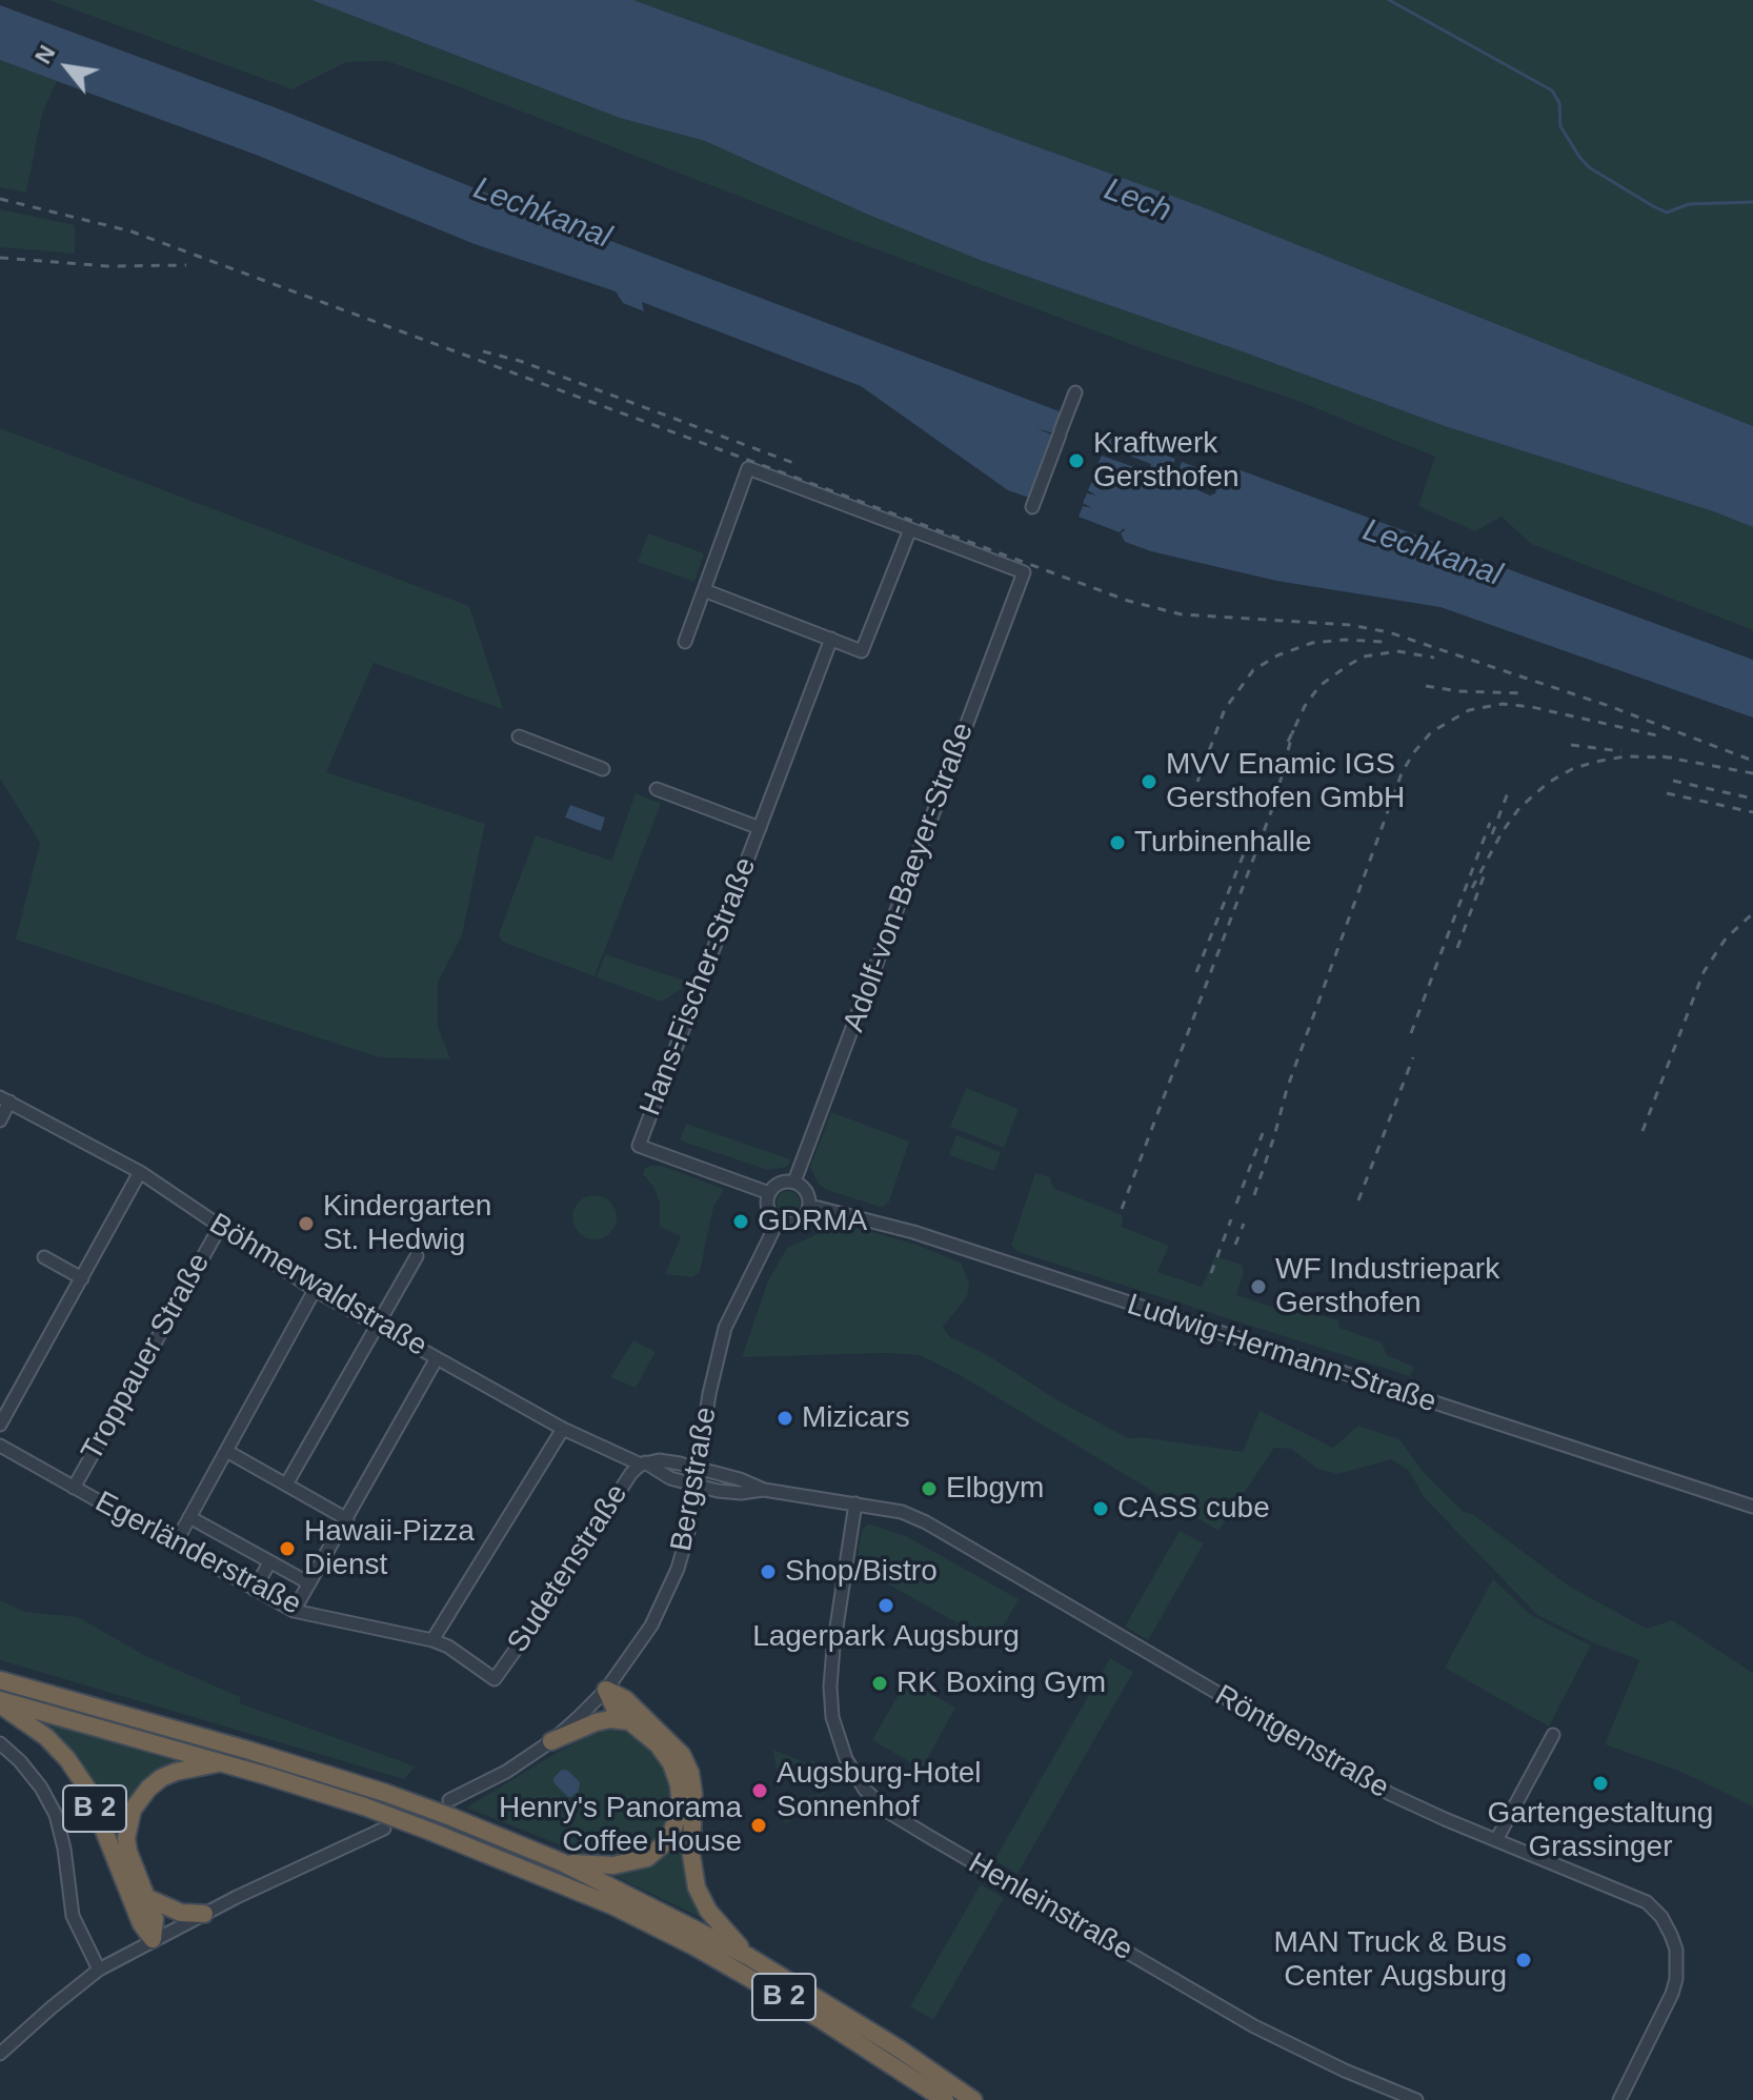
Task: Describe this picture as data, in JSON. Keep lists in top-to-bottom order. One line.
{"streets":{"highway":["B 2"],"street":["Adolf-von-Baeyer-Straße","Hans-Fischer-Straße","Böhmerwaldstraße","Ludwig-Hermann-Straße","Troppauer Straße","Bergstraße","Egerländerstraße","Sudetenstraße","Röntgenstraße","Henleinstraße"]},"crossings":[["Adolf-von-Baeyer-Straße","Hans-Fischer-Straße"],["Adolf-von-Baeyer-Straße","Ludwig-Hermann-Straße"],["Adolf-von-Baeyer-Straße","Bergstraße"],["Hans-Fischer-Straße","Ludwig-Hermann-Straße"],["Hans-Fischer-Straße","Bergstraße"],["Böhmerwaldstraße","Troppauer Straße"],["Böhmerwaldstraße","Sudetenstraße"],["Ludwig-Hermann-Straße","Bergstraße"],["Troppauer Straße","Egerländerstraße"],["Bergstraße","Sudetenstraße"],["Bergstraße","Röntgenstraße"],["Bergstraße","B 2"],["Egerländerstraße","Sudetenstraße"],["Sudetenstraße","Röntgenstraße"],["Röntgenstraße","Henleinstraße"]],"water":["Lech","Lechkanal"],"places":["Kraftwerk Gersthofen","MVV Enamic IGS Gersthofen GmbH","Turbinenhalle","GDRMA","Kindergarten St. Hedwig","WF Industriepark Gersthofen","Mizicars","Elbgym","CASS cube","Hawaii-Pizza Dienst","Shop/Bistro","Lagerpark Augsburg","RK Boxing Gym","Gartengestaltung Grassinger","Augsburg-Hotel Sonnenhof","Henry's Panorama Coffee House","MAN Truck & Bus Center Augsburg"],"north":"top left"}
